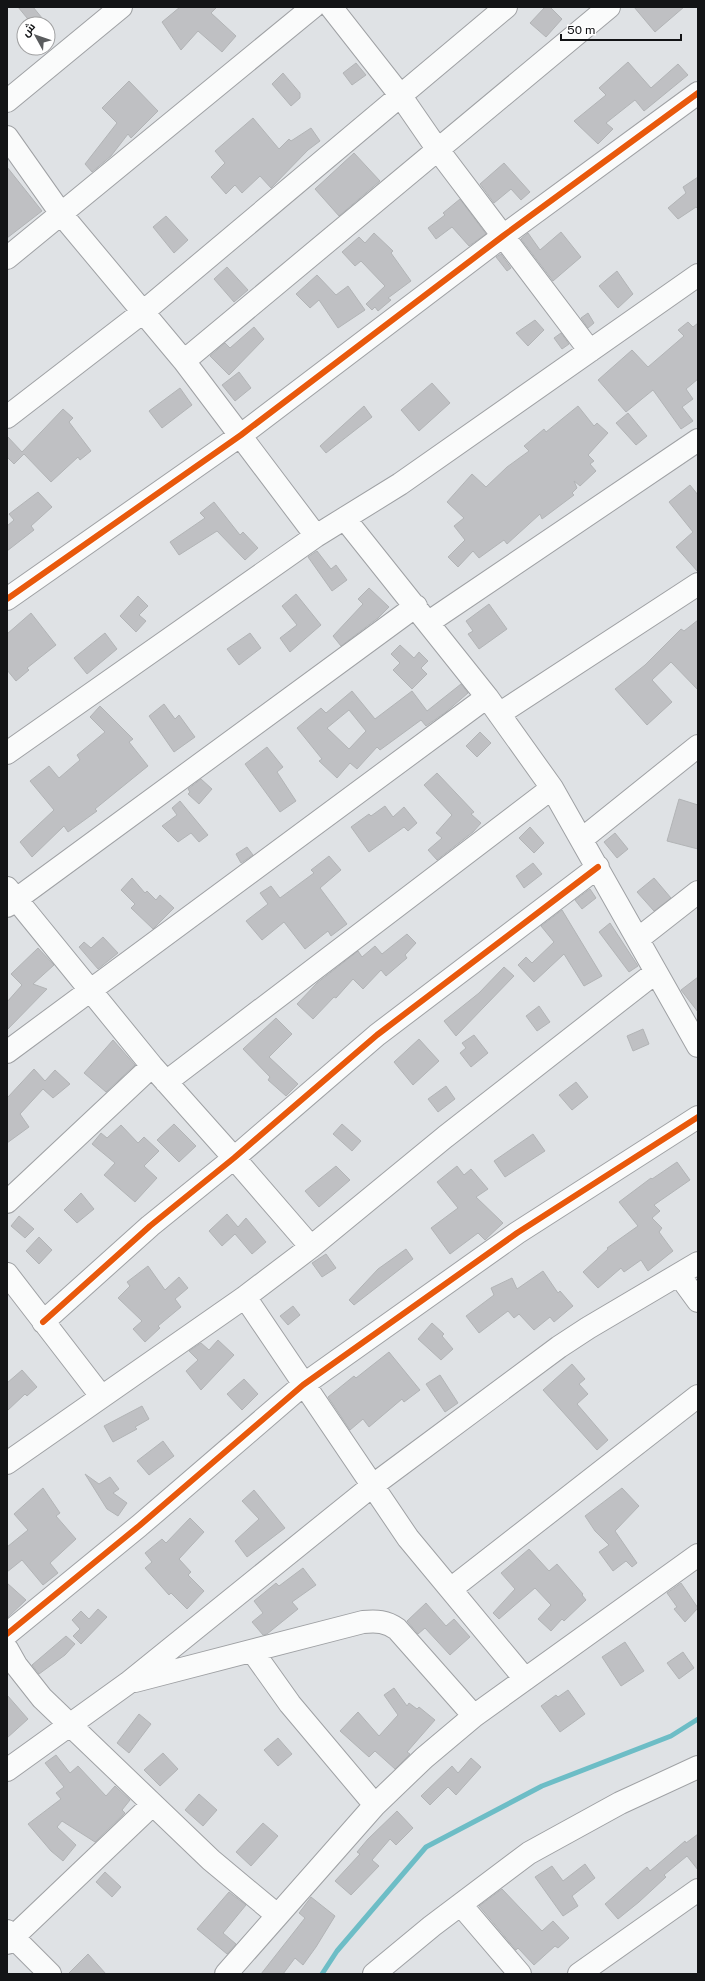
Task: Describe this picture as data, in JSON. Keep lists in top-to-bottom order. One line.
{"scale_bar":"50 m","north":"top left"}
